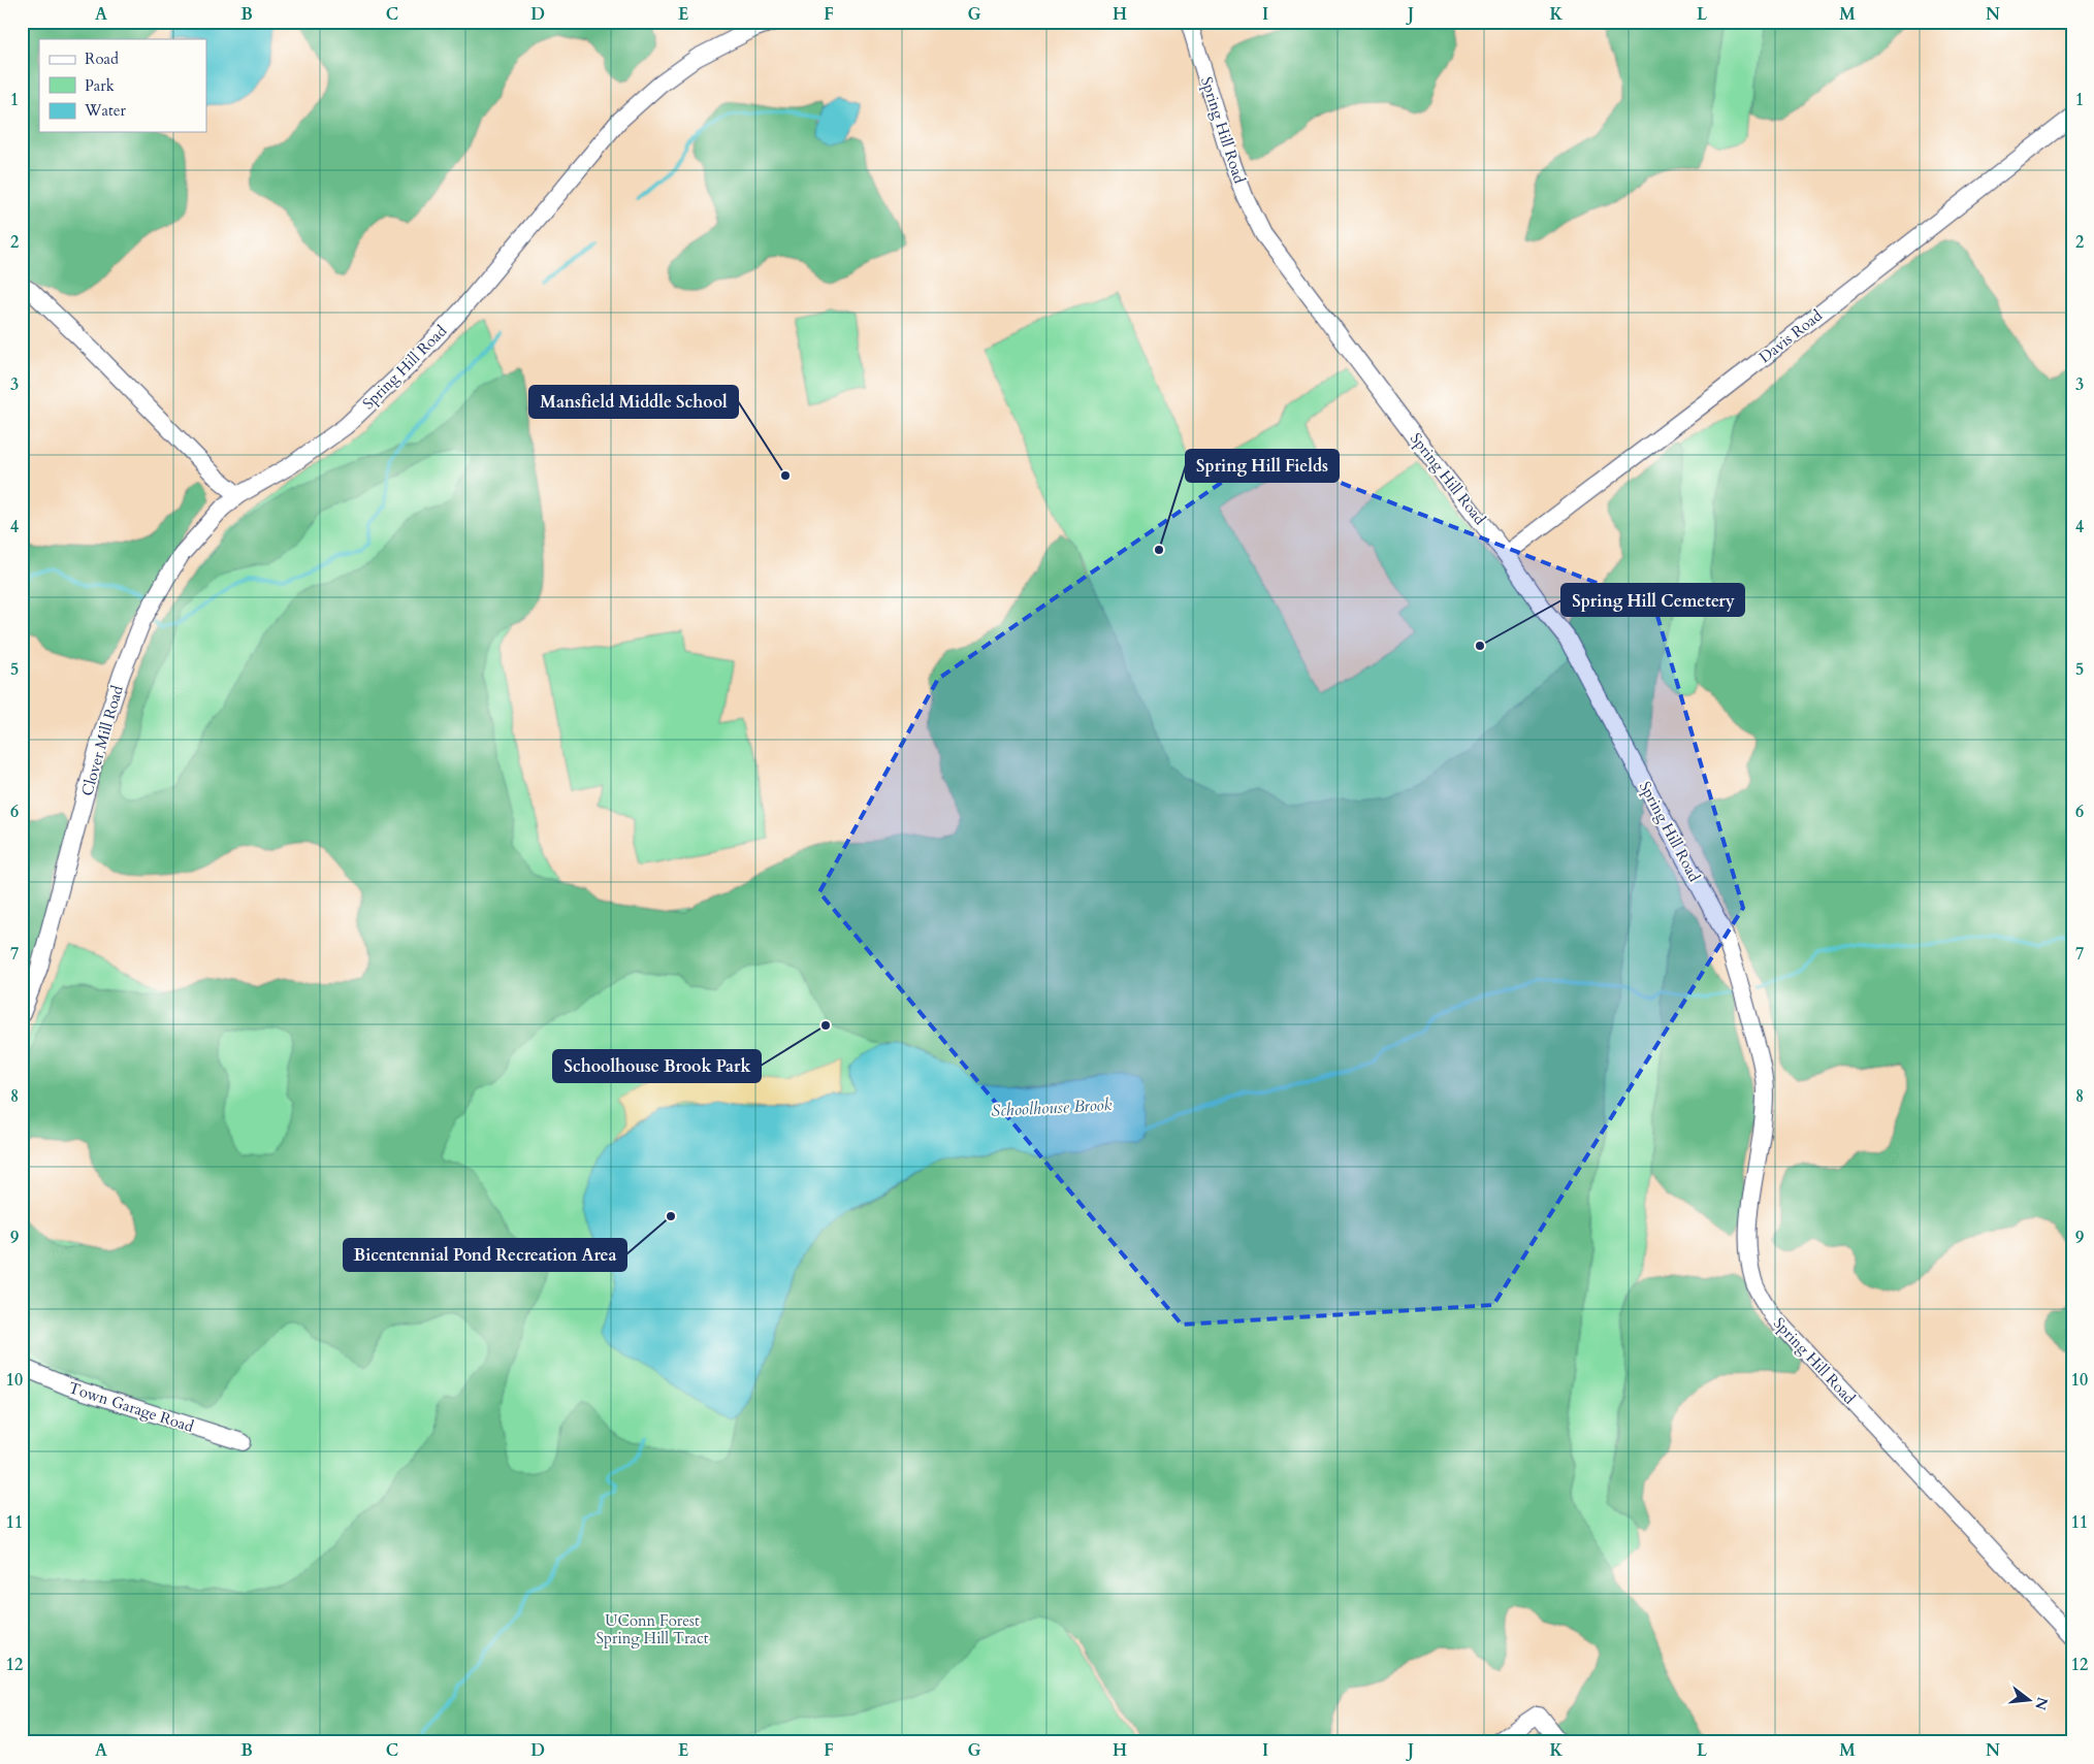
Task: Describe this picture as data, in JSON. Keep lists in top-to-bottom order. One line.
{"streets":{"street":["Spring Hill Road","Davis Road","Clover Mill Road","Town Garage Road"]},"crossings":[["Spring Hill Road","Davis Road"],["Spring Hill Road","Clover Mill Road"]],"water":["Schoolhouse Brook"],"parks":["UConn Forest Spring Hill Tract"],"places":["Mansfield Middle School","Spring Hill Fields","Spring Hill Cemetery","Schoolhouse Brook Park","Bicentennial Pond Recreation Area"],"legend":["Road","Park","Water"],"north":"right","grid":{"columns":["A","B","C","D","E","F","G","H","I","J","K","L","M","N"],"rows":["1","2","3","4","5","6","7","8","9","10","11","12"]}}
